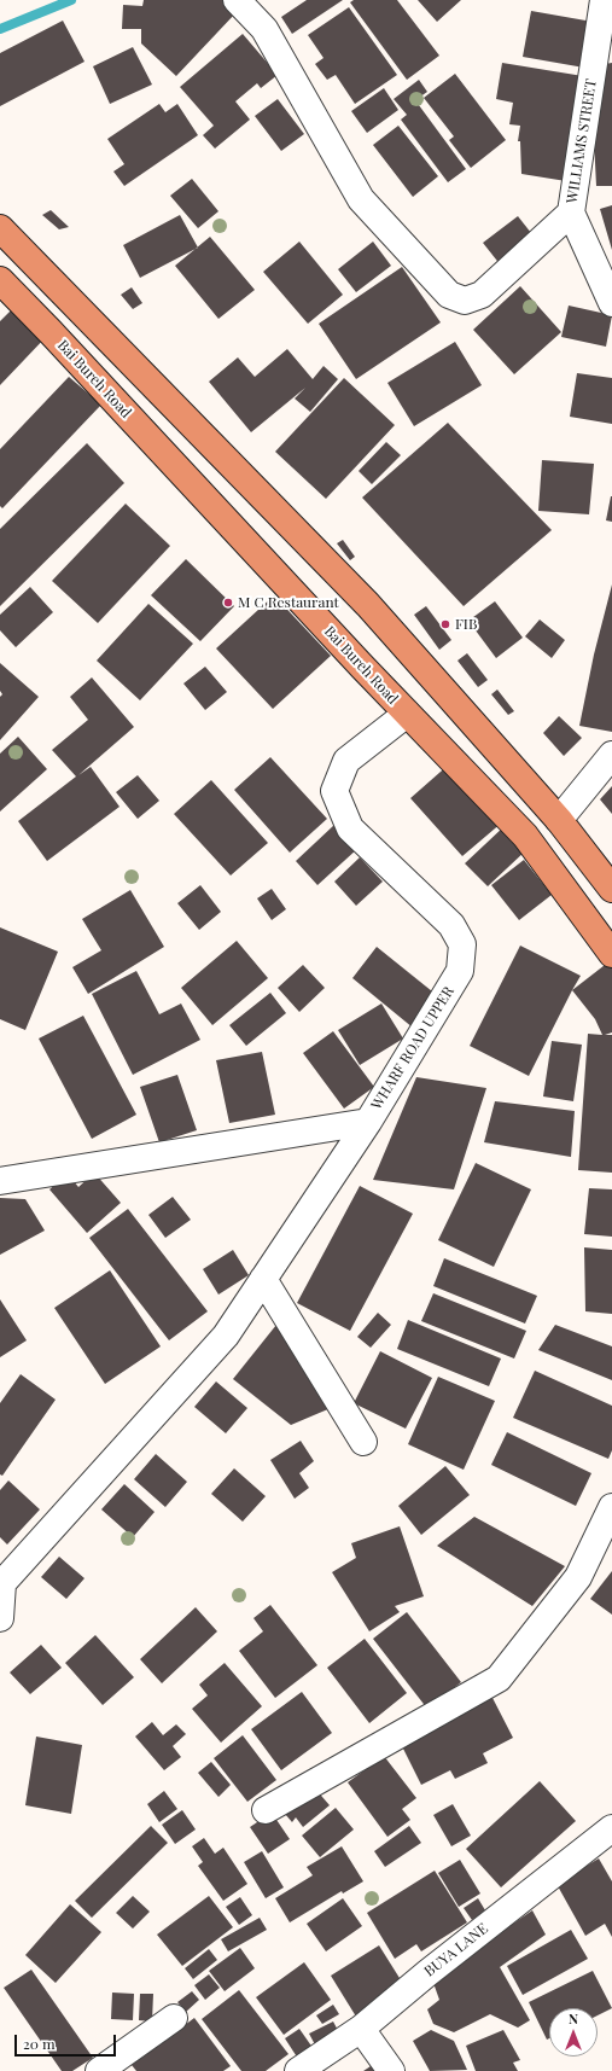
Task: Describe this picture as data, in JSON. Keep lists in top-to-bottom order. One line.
{"streets":{"highway":["Bai Bureh Road"],"street":["WILLIAMS STREET","WHARF ROAD UPPER","BUYA LANE"]},"crossings":[["Bai Bureh Road","WHARF ROAD UPPER"]],"places":["M C Restaurant","FIB"],"scale_bar":"20 m","north":"top"}
